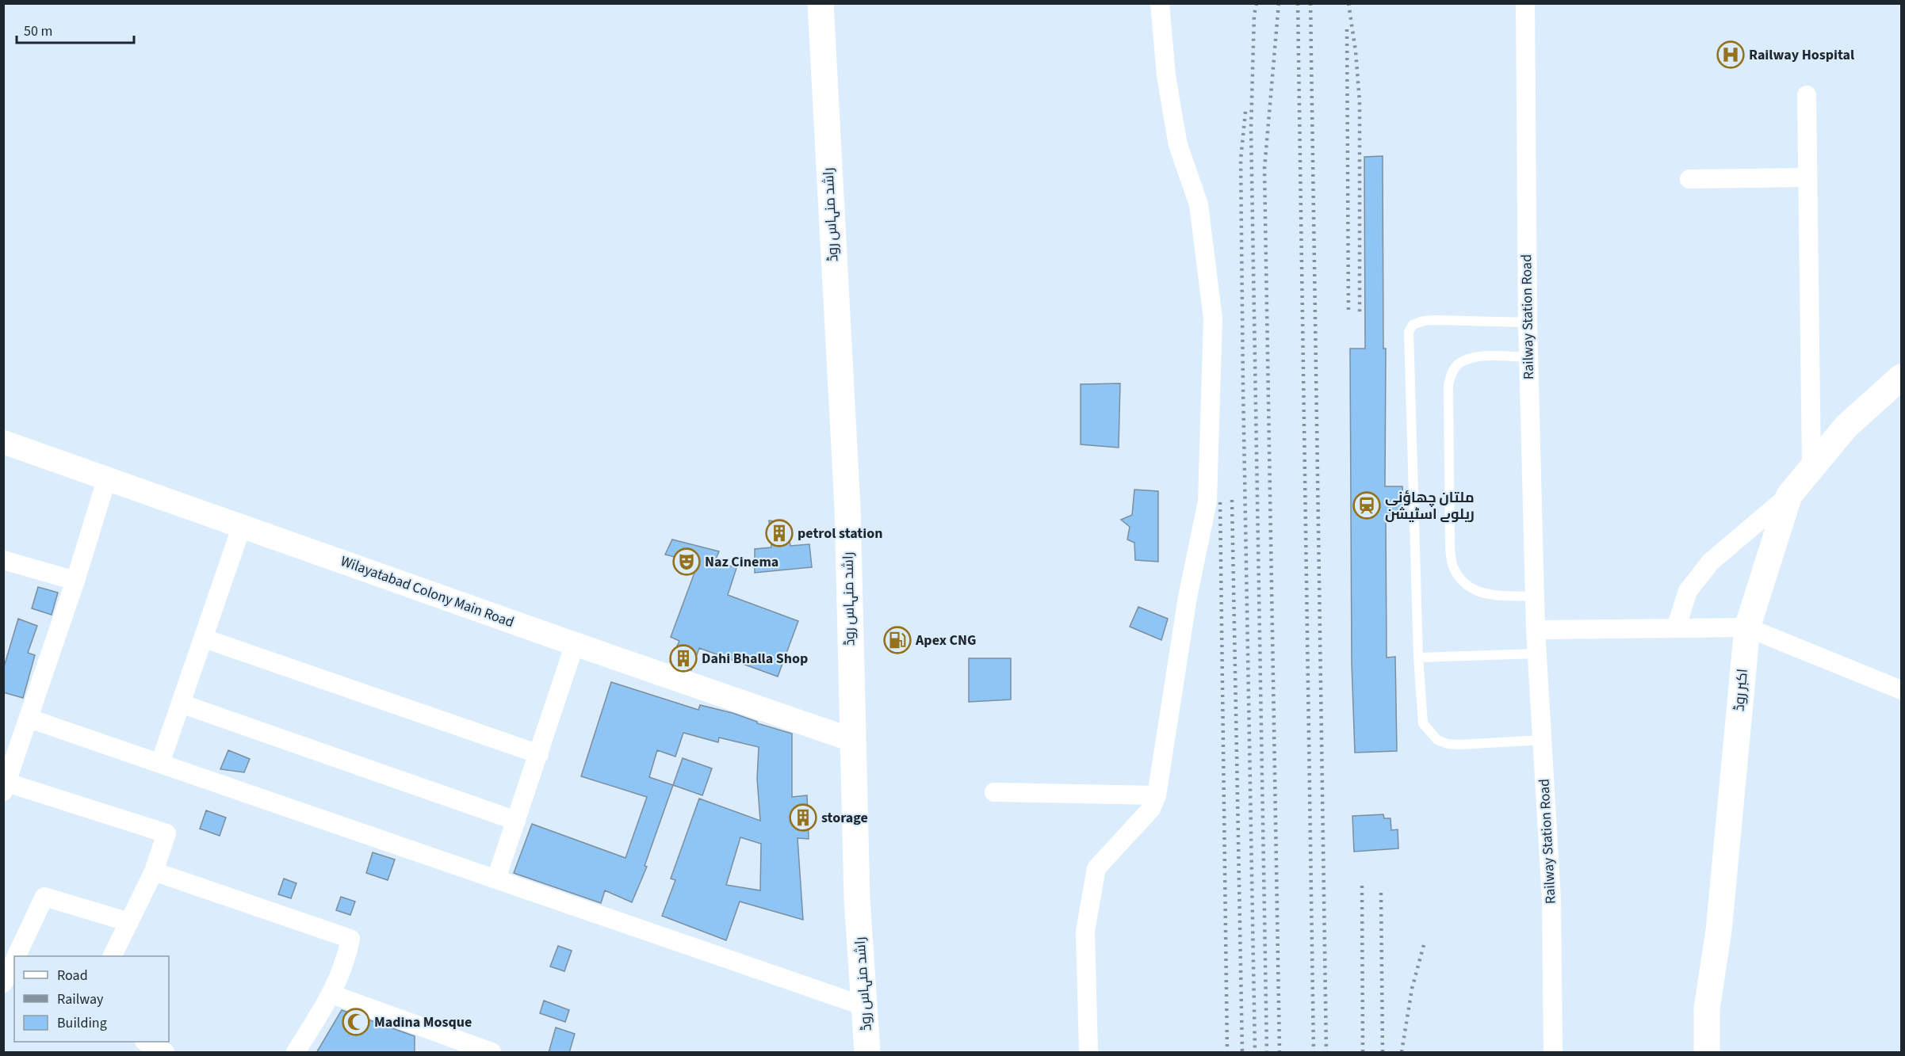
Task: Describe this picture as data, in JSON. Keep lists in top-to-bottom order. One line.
{"streets":{"main road":["راشد منہاس روڈ","اکبر روڈ"],"street":["Railway Station Road","Wilayatabad Colony Main Road"]},"crossings":[["راشد منہاس روڈ","Wilayatabad Colony Main Road"]],"places":{"hospital":["Railway Hospital"],"station":["ملتان چھاؤنی ریلوے اسٹیشن"],"building":["petrol station","Dahi Bhalla Shop","storage"],"theatre":["Naz Cinema"],"fuel station":["Apex CNG"],"mosque":["Madina Mosque"]},"legend":["Road","Railway","Building"],"scale_bar":"50 m"}
